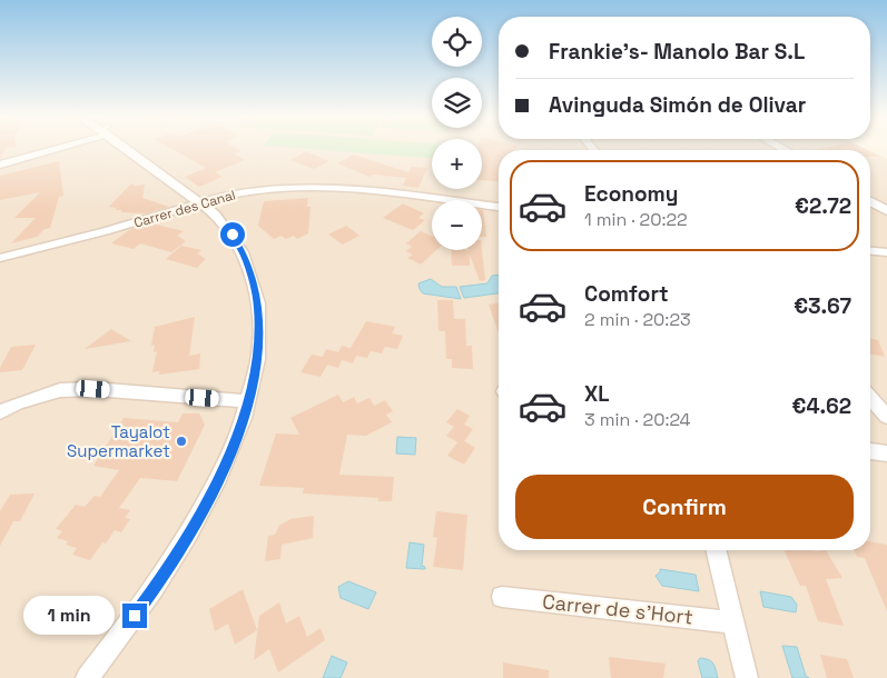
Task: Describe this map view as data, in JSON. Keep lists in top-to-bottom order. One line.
{"streets":{"street":["Carrer des Canal","Carrer de s'Hort"]},"places":["Tayalot Supermarket"],"page":{"map_buttons":["+","−"],"banner":["Frankie's- Manolo Bar S.L","Avinguda Simón de Olivar"],"list":[{"name":"Economy","note":"1 min · 20:22","value":"€2.72"},{"name":"Comfort","note":"2 min · 20:23","value":"€3.67"},{"name":"XL","note":"3 min · 20:24","value":"€4.62"}],"buttons":"Confirm","bubble":"1 min"}}
